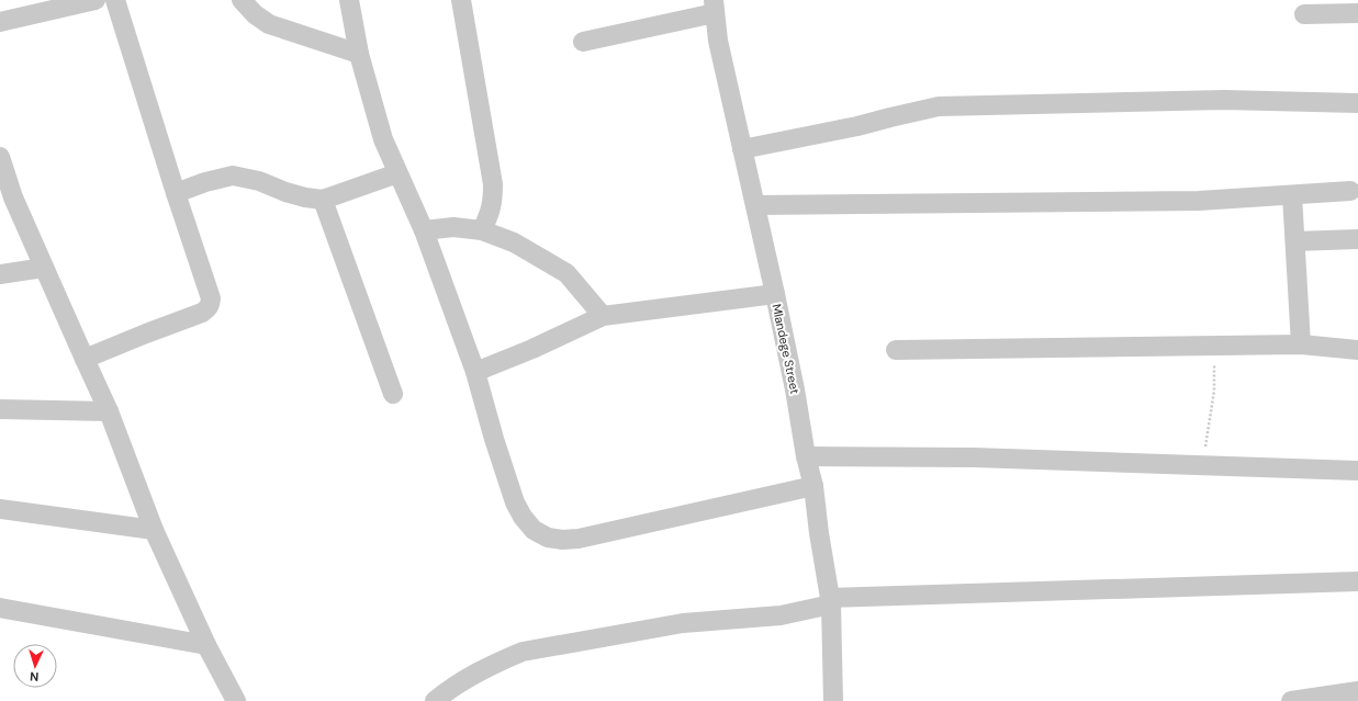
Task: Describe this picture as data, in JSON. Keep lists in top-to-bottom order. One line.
{"streets":{"street":["Mlandege Street"]},"north":"bottom"}
